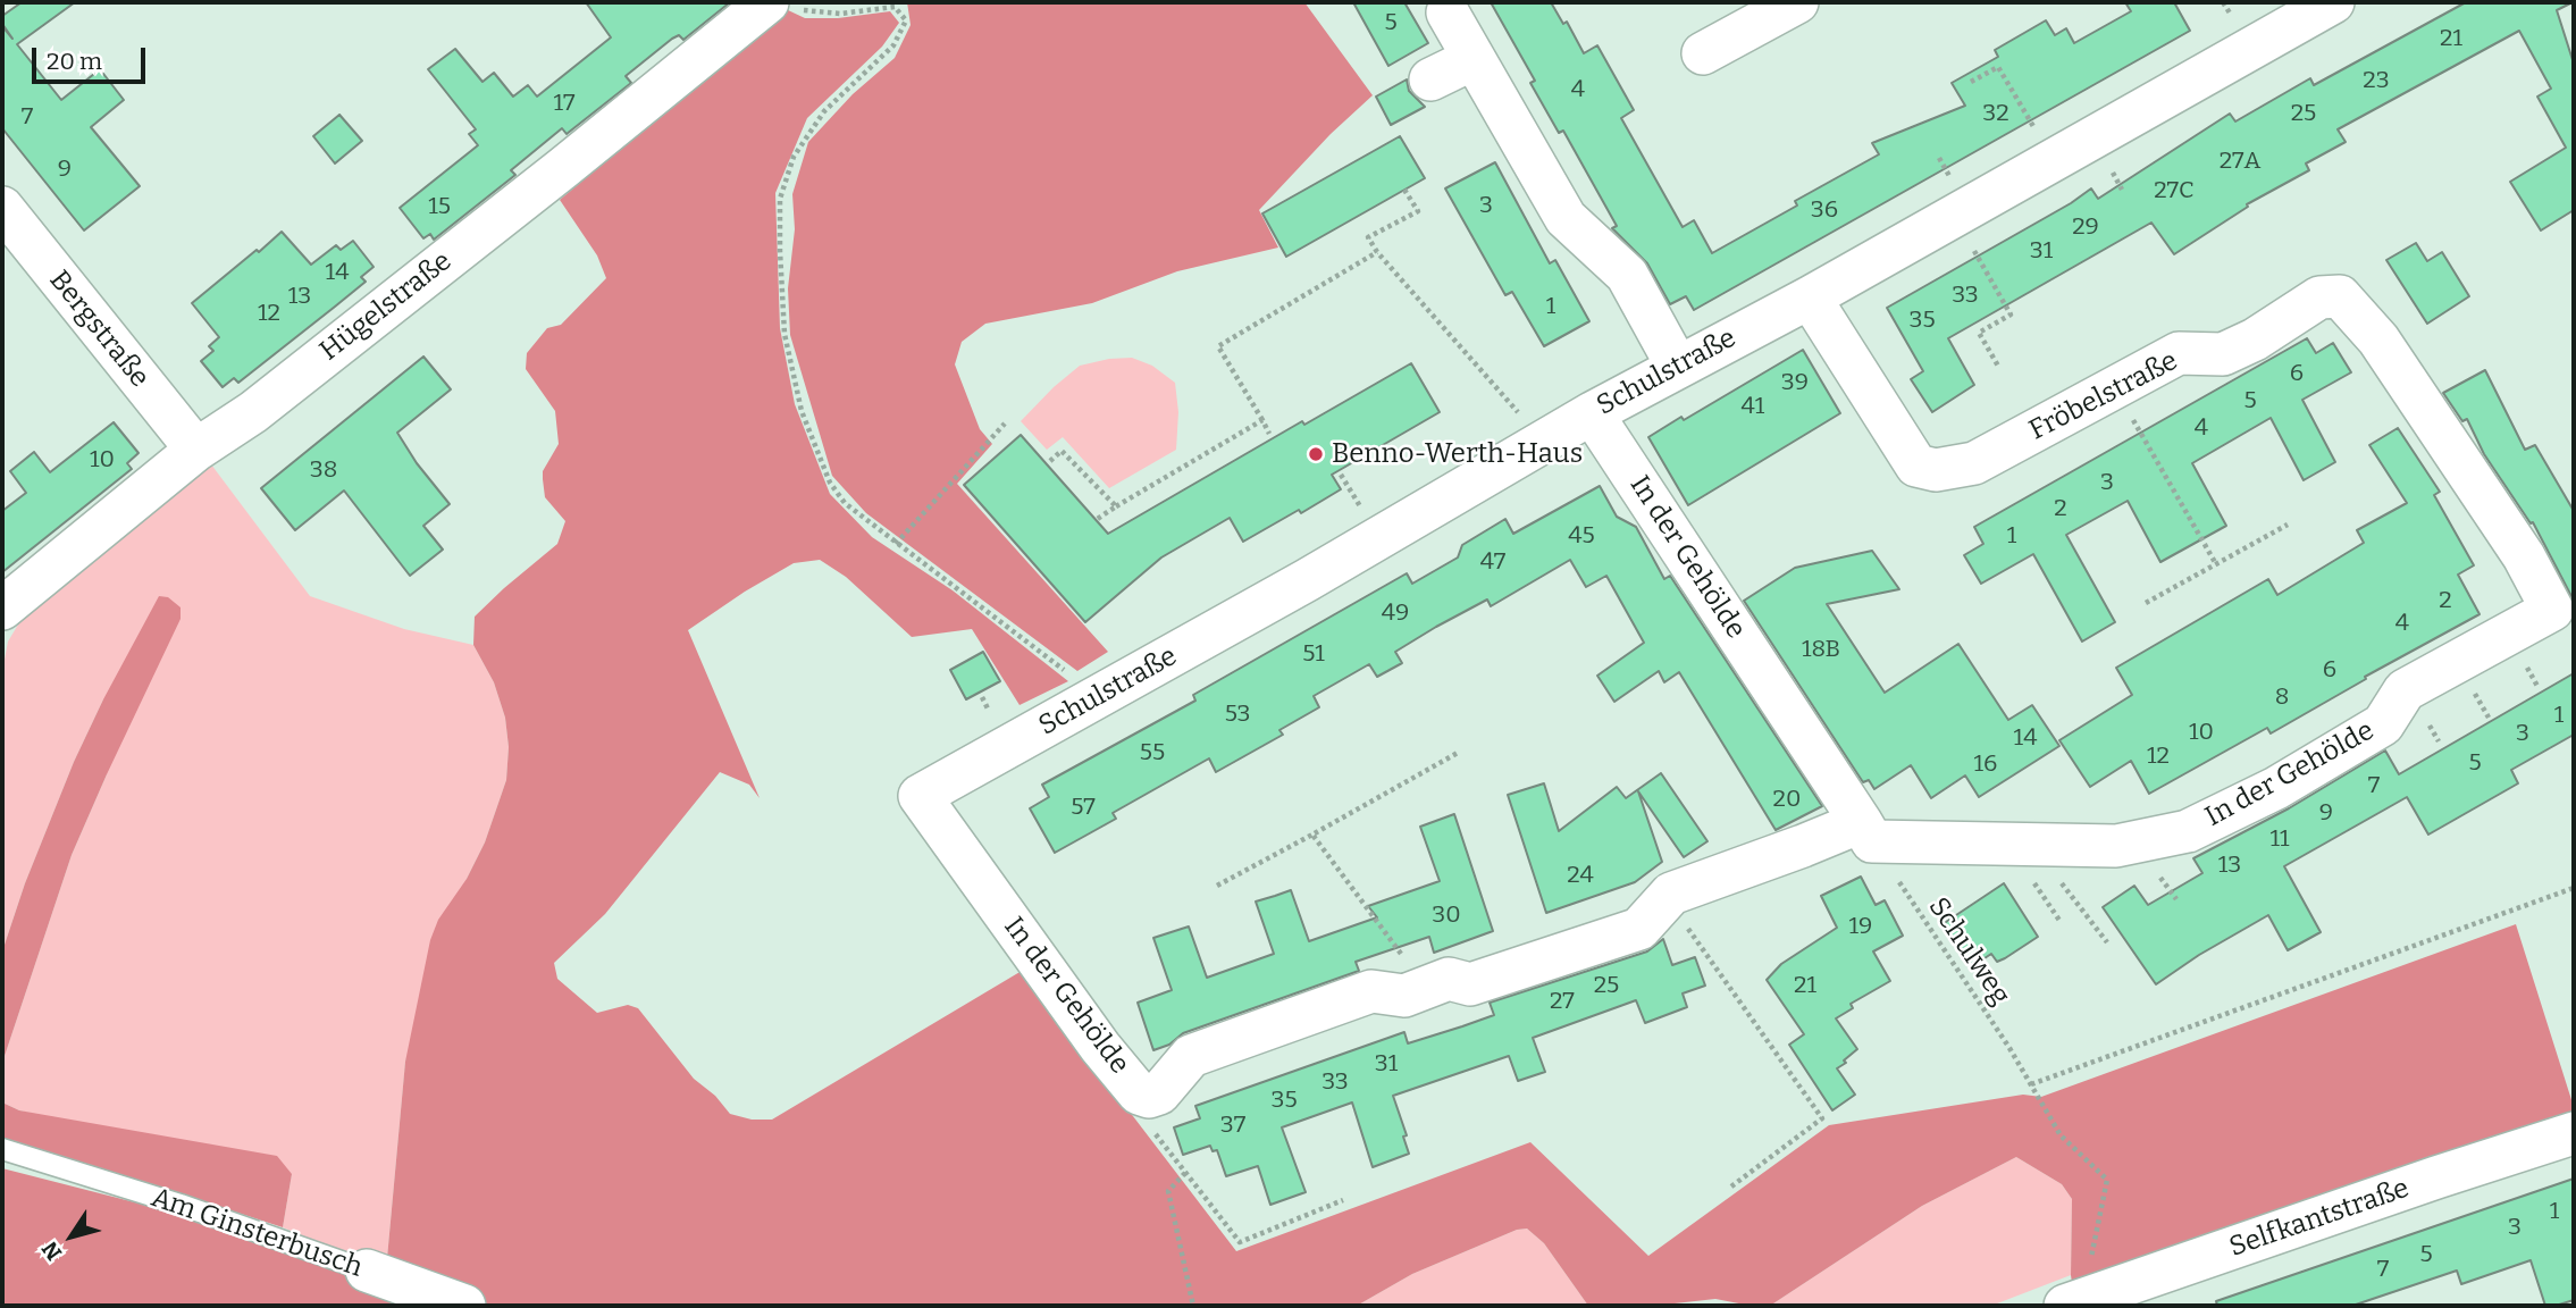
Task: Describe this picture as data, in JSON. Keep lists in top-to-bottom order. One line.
{"streets":{"street":["Hügelstraße","Bergstraße","Schulstraße","Fröbelstraße","In der Gehölde","Selfkantstraße","Am Ginsterbusch"],"path":["Schulweg"]},"crossings":[["Hügelstraße","Bergstraße"],["Schulstraße","Fröbelstraße"],["Schulstraße","In der Gehölde"],["Fröbelstraße","In der Gehölde"],["In der Gehölde","Schulweg"]],"places":["Benno-Werth-Haus"],"house_numbers":["5","21","23","4","17","32","25","7","27A","9","27C","3","15","36","29","31","14","33","13","1","12","35","6","39","5","41","4","10","38","3","2","45","1","47","2","49","4","18B","51","6","8","53","1","10","3","14","55","12","5","16","7","20","57","9","11","13","24","30","19","25","21","27","31","33","35","37","1","3","5","7"],"scale_bar":"20 m","north":"bottom left"}
